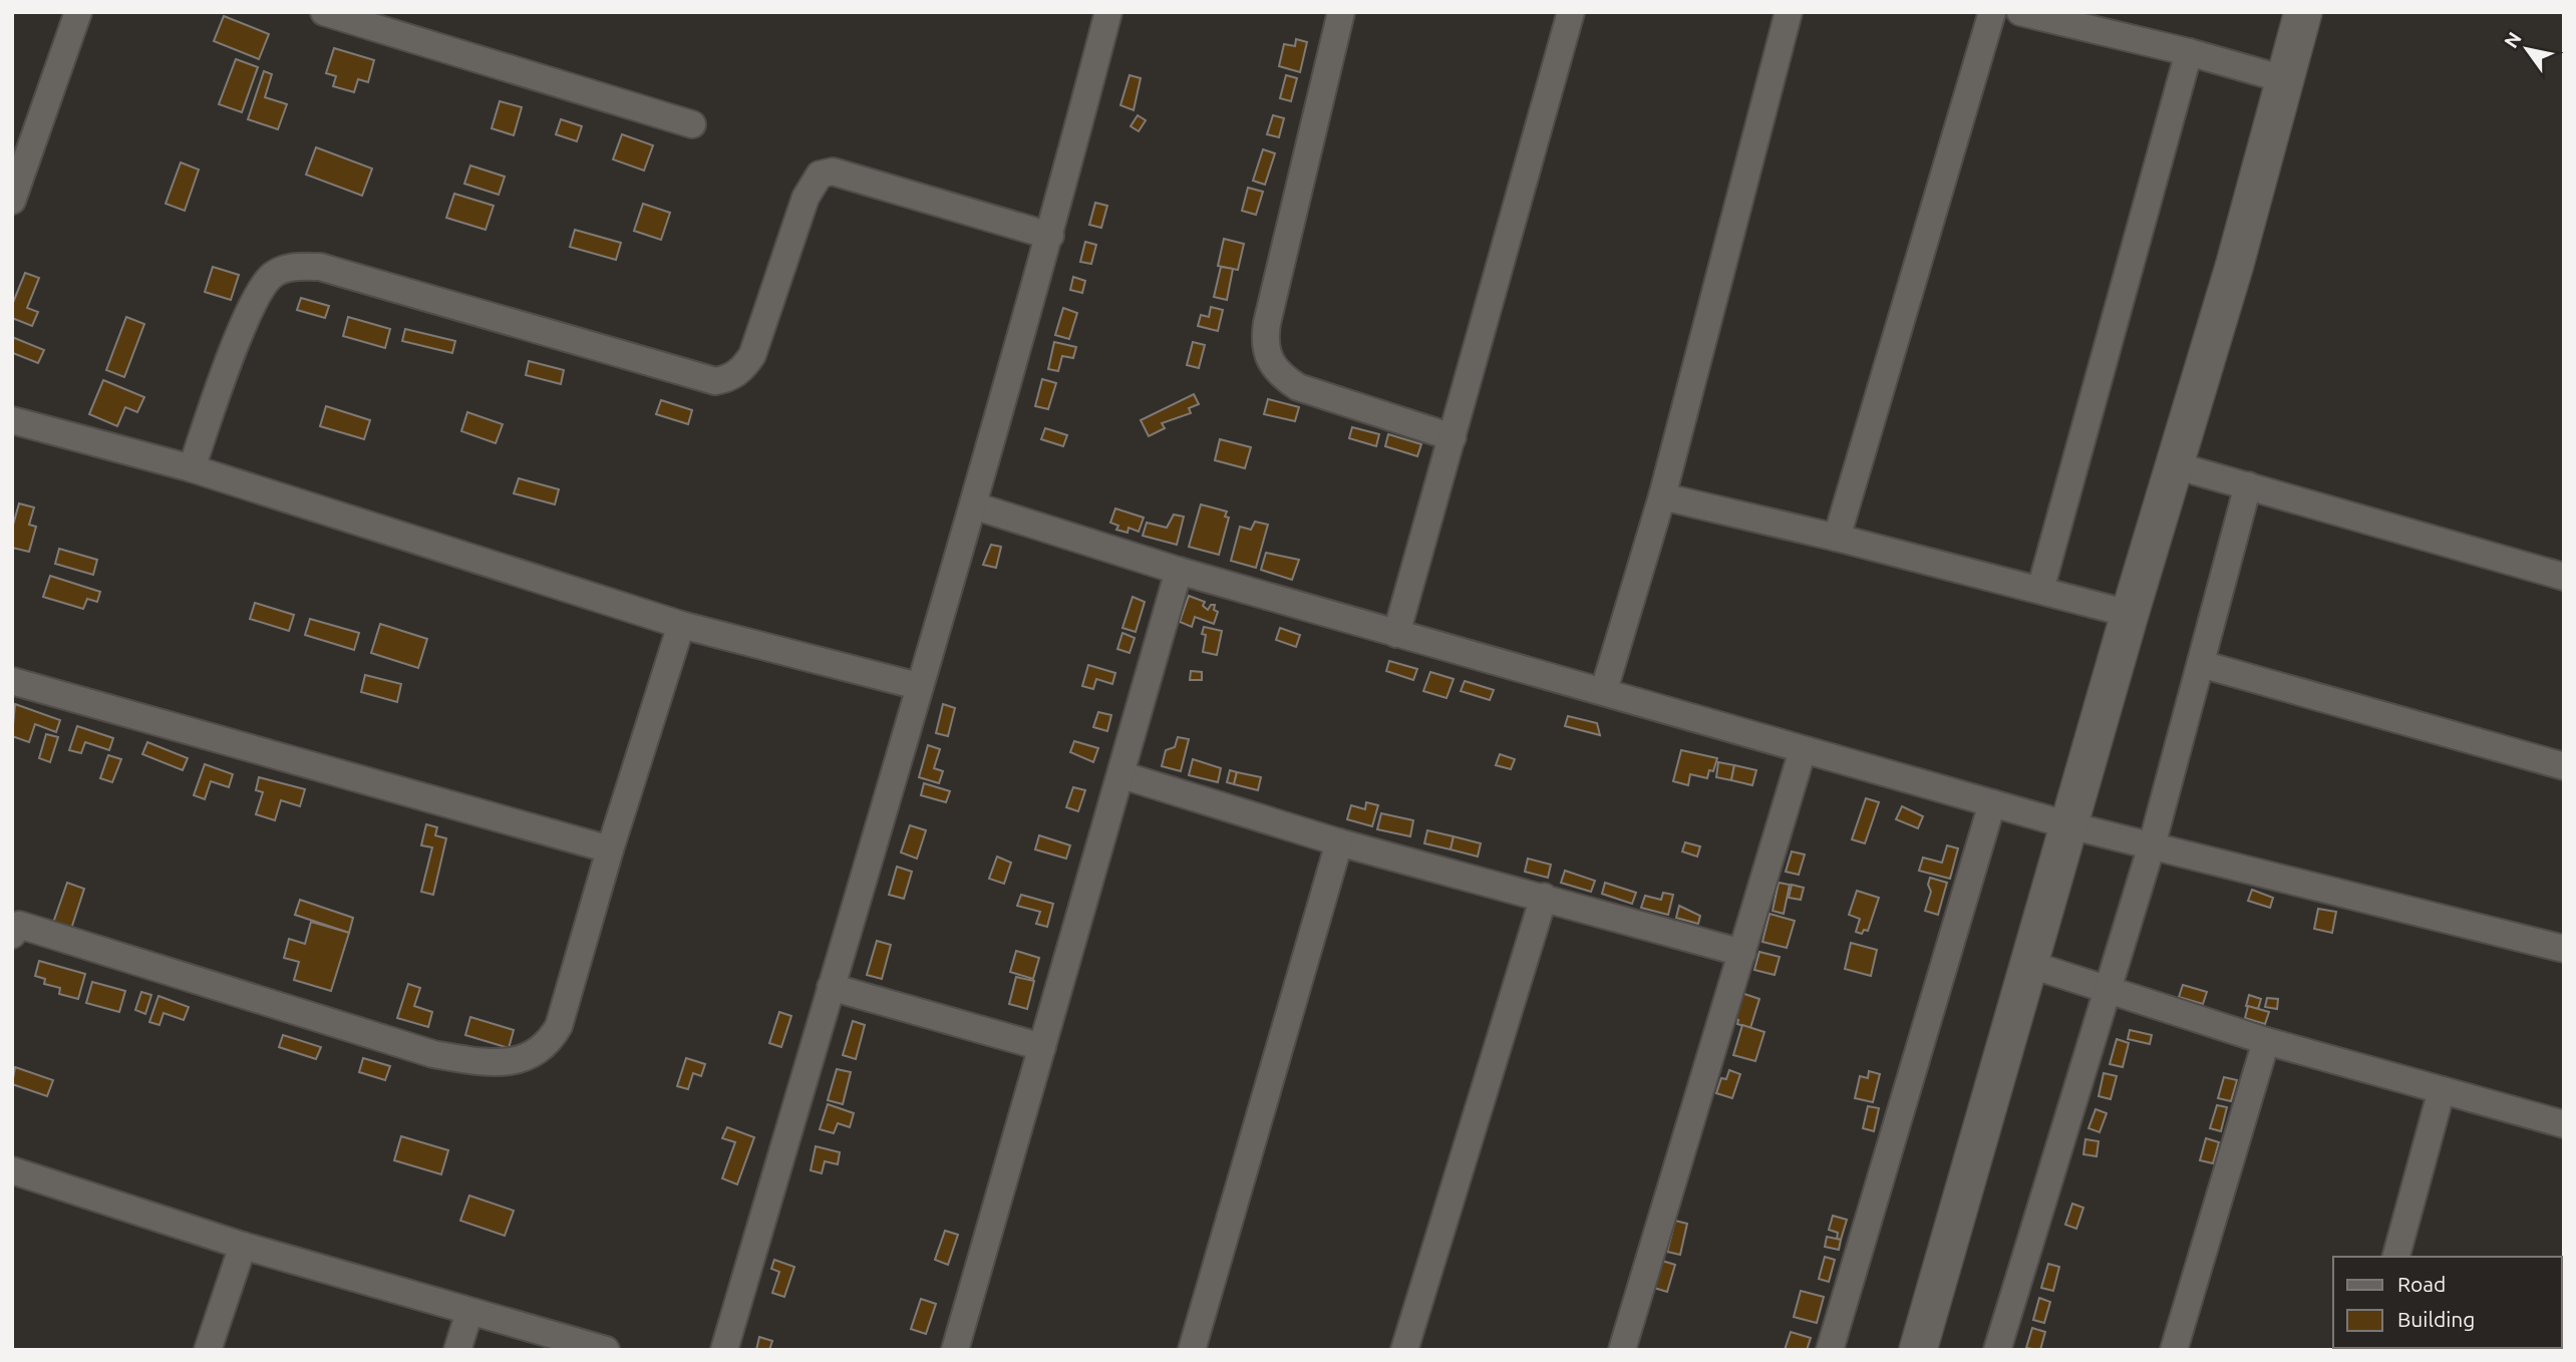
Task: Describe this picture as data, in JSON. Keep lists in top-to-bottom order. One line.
{"legend":["Road","Building"],"north":"top left"}
